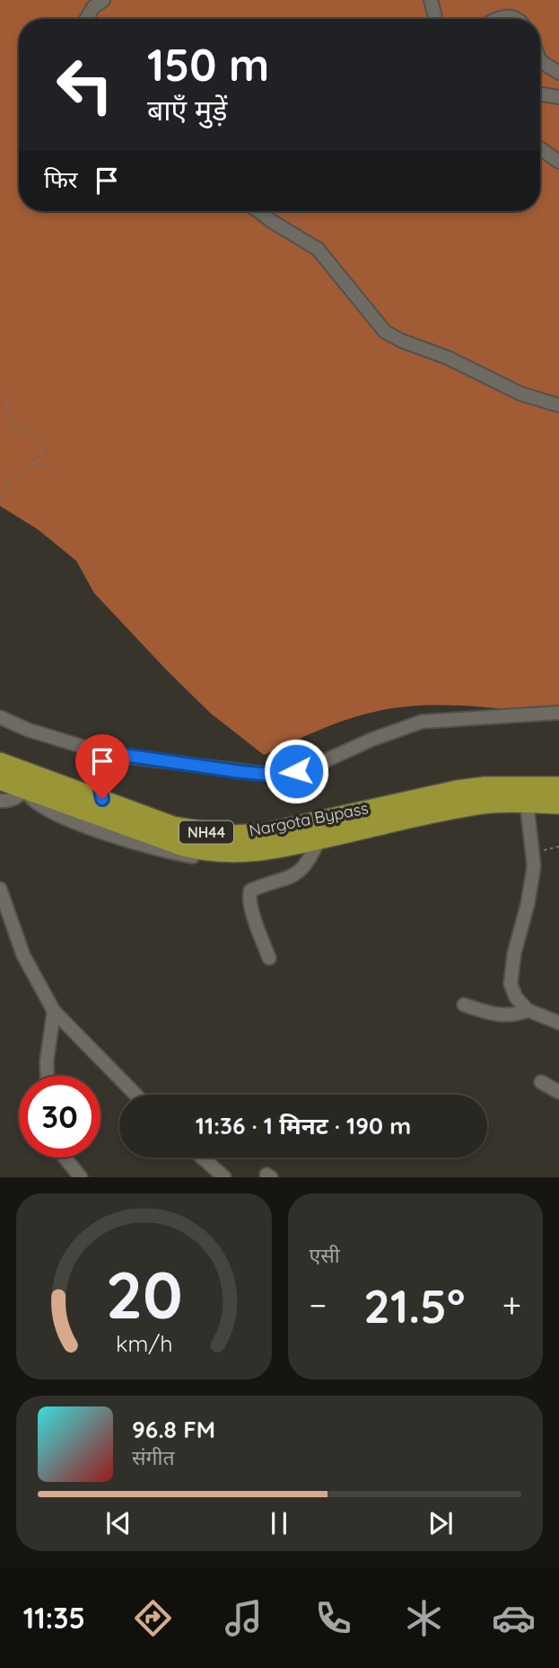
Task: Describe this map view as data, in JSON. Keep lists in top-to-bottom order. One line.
{"streets":{"highway":["Nargota Bypass","NH44"]},"page":{"turn":["150 m","बाएँ मुड़ें"],"then":"फिर","limit":"30","trip":"11:36 · 1 मिनट · 190 m","tile":"एसी","heat":["−","21.5°","+"],"song":["96.8 FM","संगीत"],"tabs":"11:35","gauge":["20","km/h"]}}
